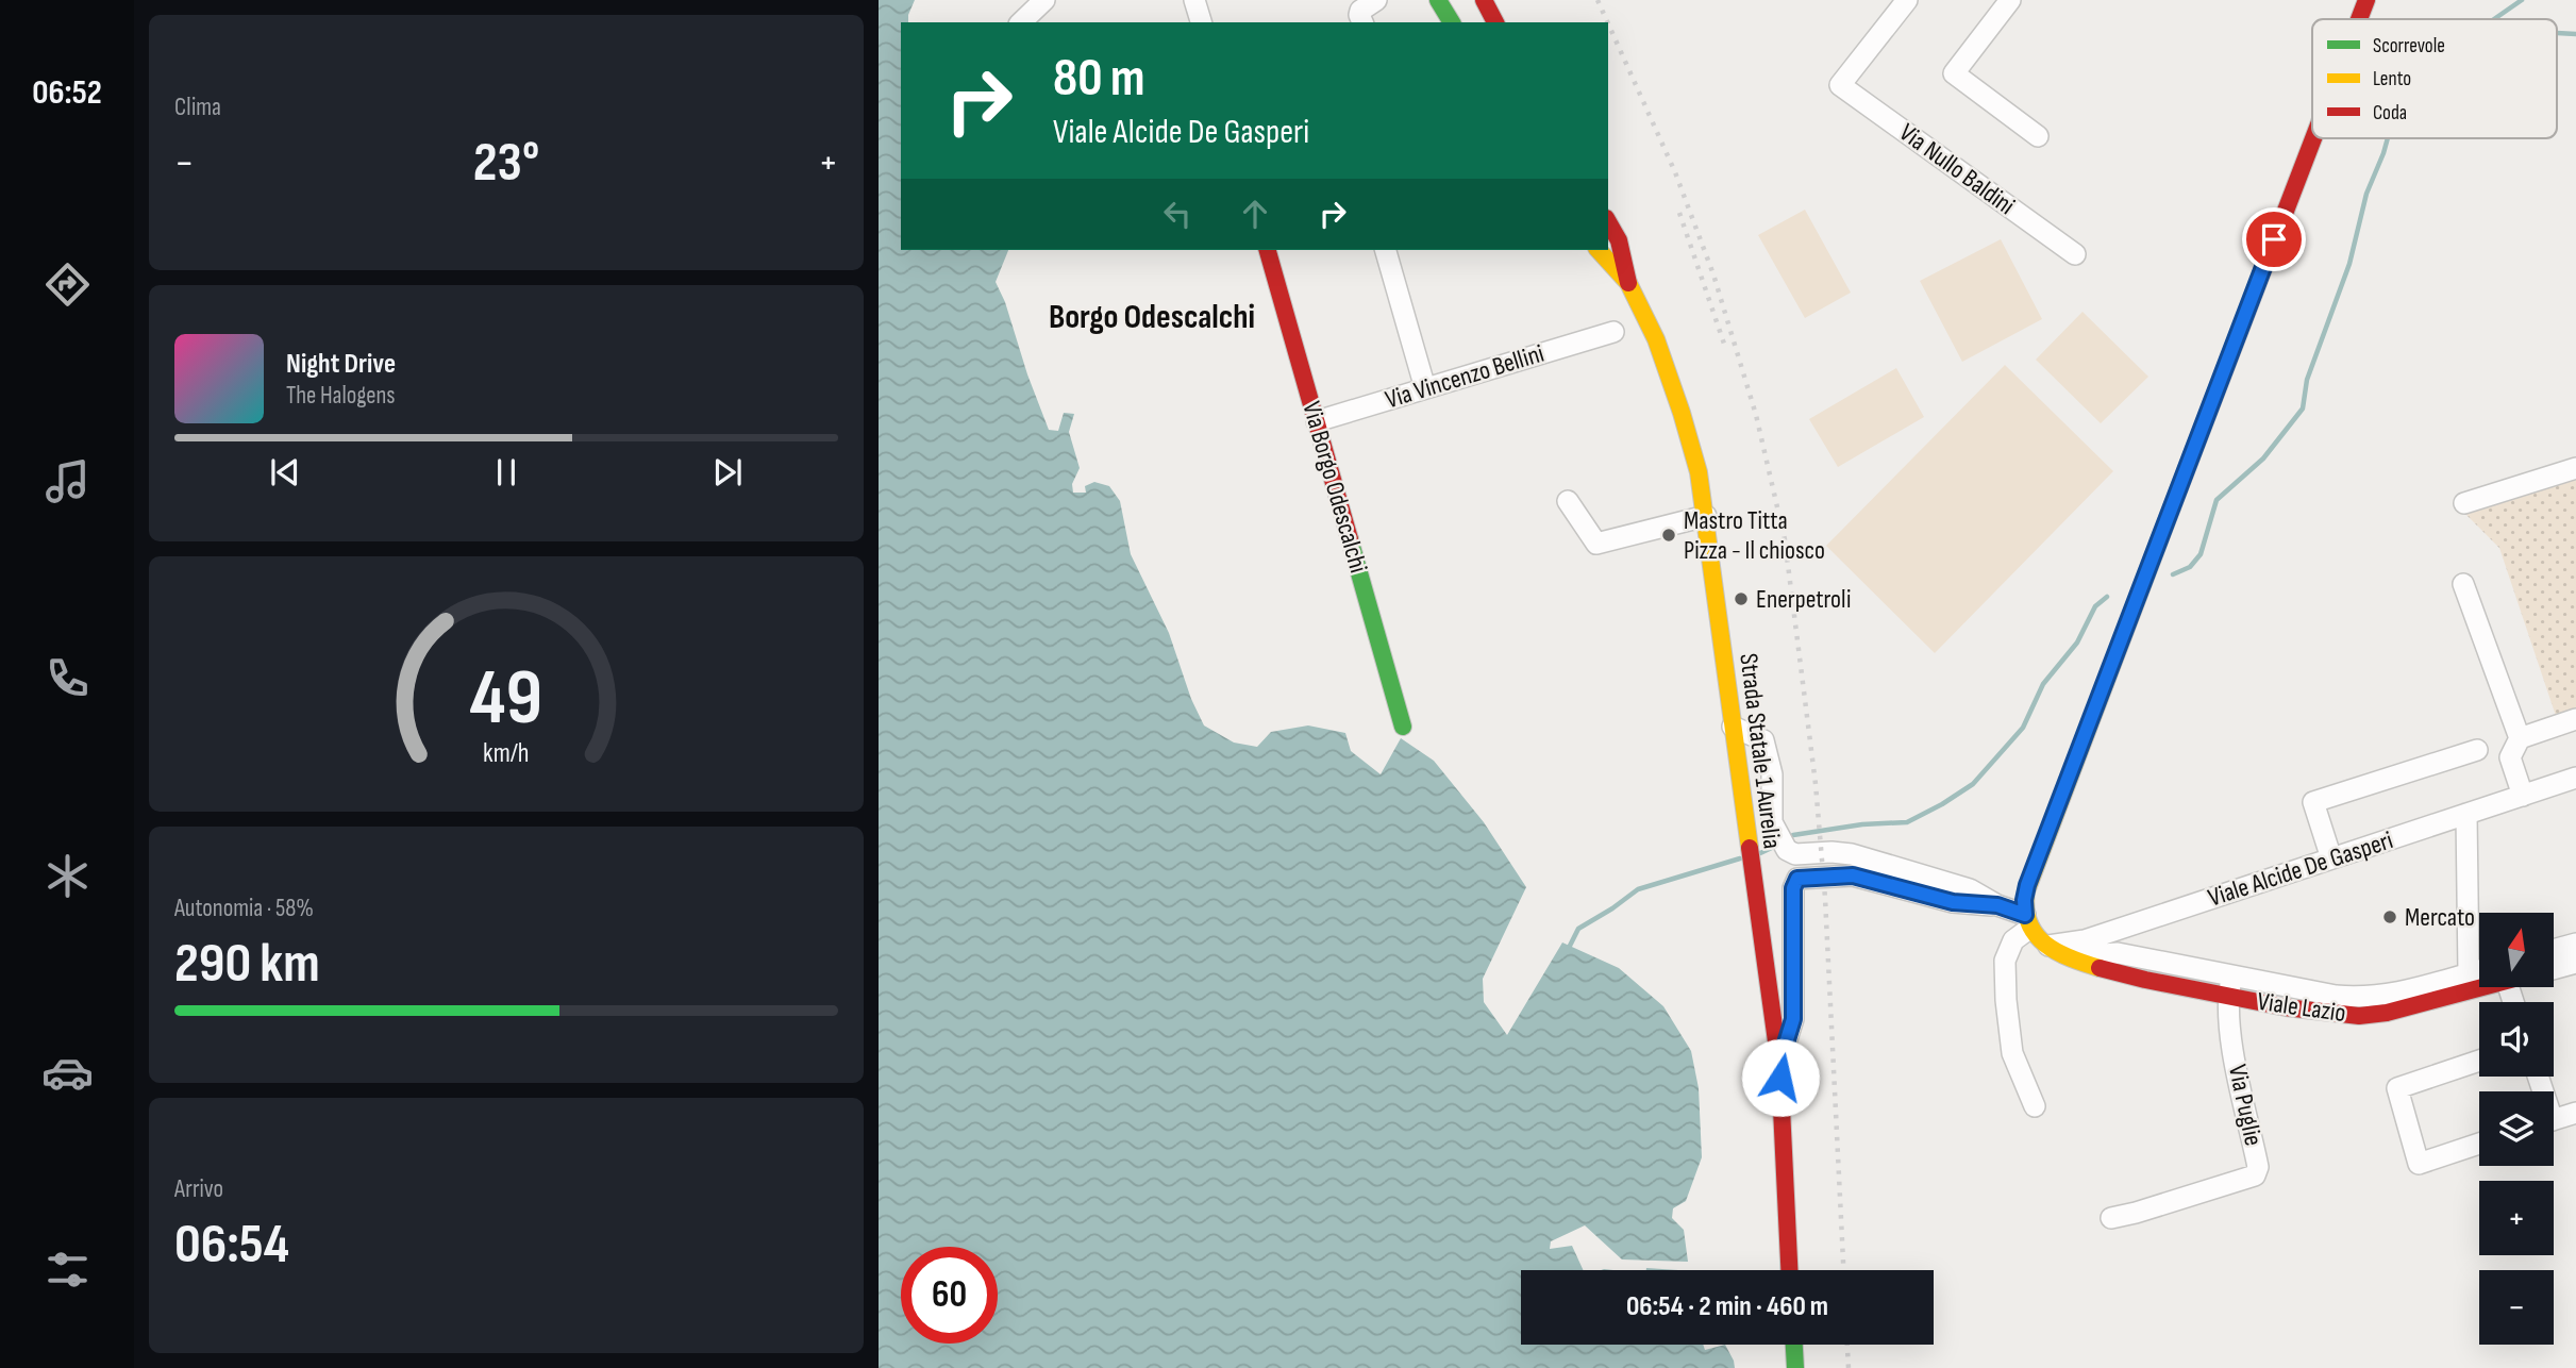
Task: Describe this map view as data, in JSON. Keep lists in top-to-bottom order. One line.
{"streets":{"street":["Via Nullo Baldini","Via Vincenzo Bellini","Via Borgo Odescalchi","Strada Statale 1 Aurelia","Viale Alcide De Gasperi","Viale Lazio","Via Puglie"]},"crossings":[["Via Vincenzo Bellini","Via Borgo Odescalchi"],["Viale Alcide De Gasperi","Viale Lazio"],["Viale Lazio","Via Puglie"]],"districts":["Borgo Odescalchi"],"places":["Mastro Titta Pizza - Il chiosco","Enerpetroli","Mercato"],"legend":["Scorrevole","Lento","Coda"],"north":"top","page":{"tabs":"06:52","tile":["Clima",["Autonomia · 58%","290 km"],["Arrivo","06:54"]],"turn":["80 m","Viale Alcide De Gasperi"],"heat":["−","23°","+"],"song":["Night Drive","The Halogens"],"map_buttons":["+","−"],"limit":"60","trip":"06:54 · 2 min · 460 m","gauge":["49","km/h"]}}
